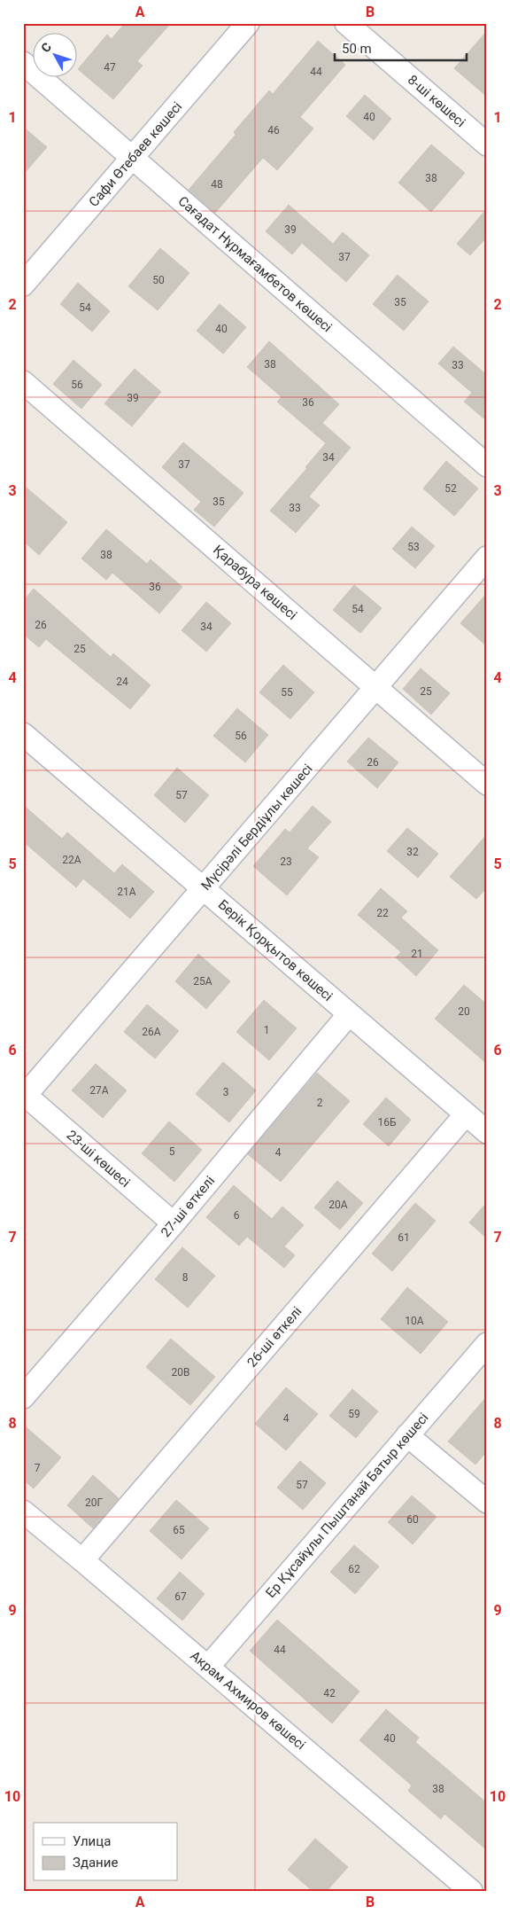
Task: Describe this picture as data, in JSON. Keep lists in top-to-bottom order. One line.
{"streets":{"street":["8-шi көшесi","Сафи Өтебаев көшесі","Сағадат Нұрмағамбетов көшесі","Қарабура көшесі","Мүсірәлі Бердіұлы көшесі","Берік Қорқытов көшесі","23-шi көшесi","27-ші өткелі","26-ші өткелі","Ер Құсайұлы Пыштанай Батыр көшесі","Акрам Ахмиров көшесі"]},"crossings":[["Сафи Өтебаев көшесі","Сағадат Нұрмағамбетов көшесі"],["Қарабура көшесі","Мүсірәлі Бердіұлы көшесі"],["Мүсірәлі Бердіұлы көшесі","Берік Қорқытов көшесі"],["Мүсірәлі Бердіұлы көшесі","23-шi көшесi"],["Берік Қорқытов көшесі","27-ші өткелі"],["Берік Қорқытов көшесі","26-ші өткелі"],["23-шi көшесi","27-ші өткелі"],["26-ші өткелі","Акрам Ахмиров көшесі"],["Ер Құсайұлы Пыштанай Батыр көшесі","Акрам Ахмиров көшесі"]],"house_numbers":["47","44","40","46","38","48","39","37","50","35","54","40","38","33","56","39","36","34","37","52","35","33","53","38","36","54","26","34","25","24","25","55","56","26","57","32","22А","23","21А","22","21","25А","20","1","26А","27А","3","2","16Б","5","4","20А","6","61","8","10А","20В","59","4","7","57","20Г","60","65","62","67","44","42","40","38"],"legend":["Улица","Здание"],"scale_bar":"50 m","north":"top left","grid":{"columns":["A","B"],"rows":["1","2","3","4","5","6","7","8","9","10"]}}
